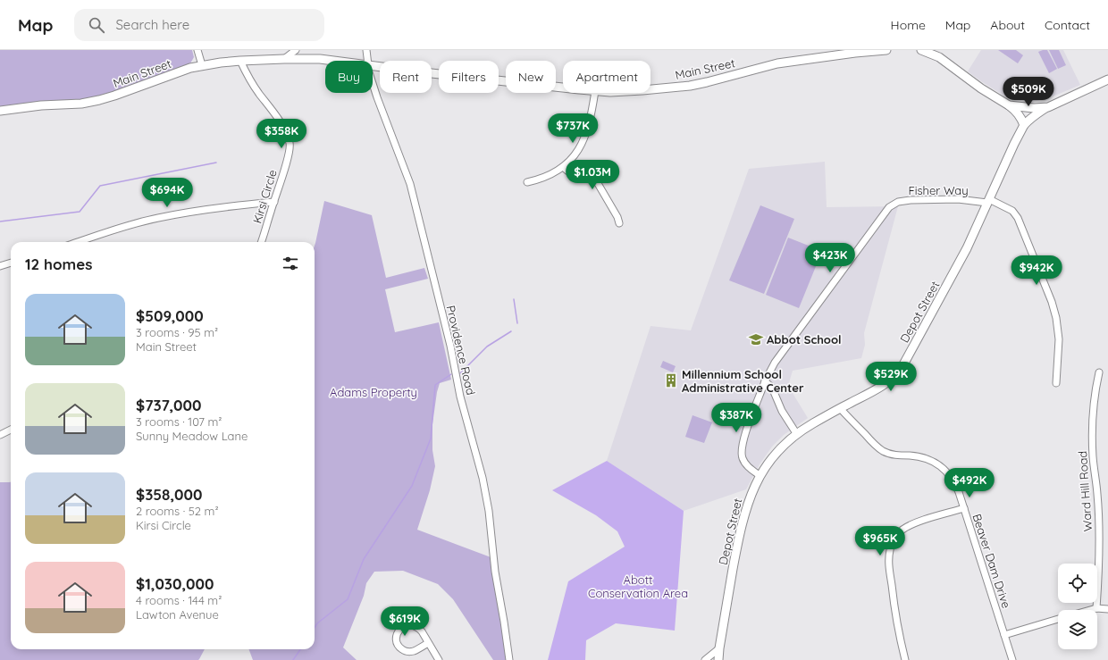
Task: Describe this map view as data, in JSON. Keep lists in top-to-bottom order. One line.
{"streets":{"main road":["Main Street","Depot Street"],"street":["Fisher Way","Kirsi Circle","Providence Road","Ward Hill Road","Beaver Dam Drive"]},"crossings":[["Main Street","Kirsi Circle"],["Fisher Way","Depot Street"],["Depot Street","Beaver Dam Drive"]],"parks":["Adams Property","Abott Conservation Area"],"places":{"school or university":["Abbot School"],"building":["Millennium School Administrative Center"]},"page":{"header":"Map","search":"Search here","nav":["Home","Map","About","Contact"],"chip":["Buy","Rent","Filters","New","Apartment"],"price":["$509K","$737K","$358K","$1.03M","$694K","$423K","$942K","$529K","$387K","$492K","$965K","$619K"],"heading":"12 homes","list":[{"name":"$509,000","note":"3 rooms · 95 m² · Main Street"},{"name":"$737,000","note":"3 rooms · 107 m² · Sunny Meadow Lane"},{"name":"$358,000","note":"2 rooms · 52 m² · Kirsi Circle"},{"name":"$1,030,000","note":"4 rooms · 144 m² · Lawton Avenue"}]}}
